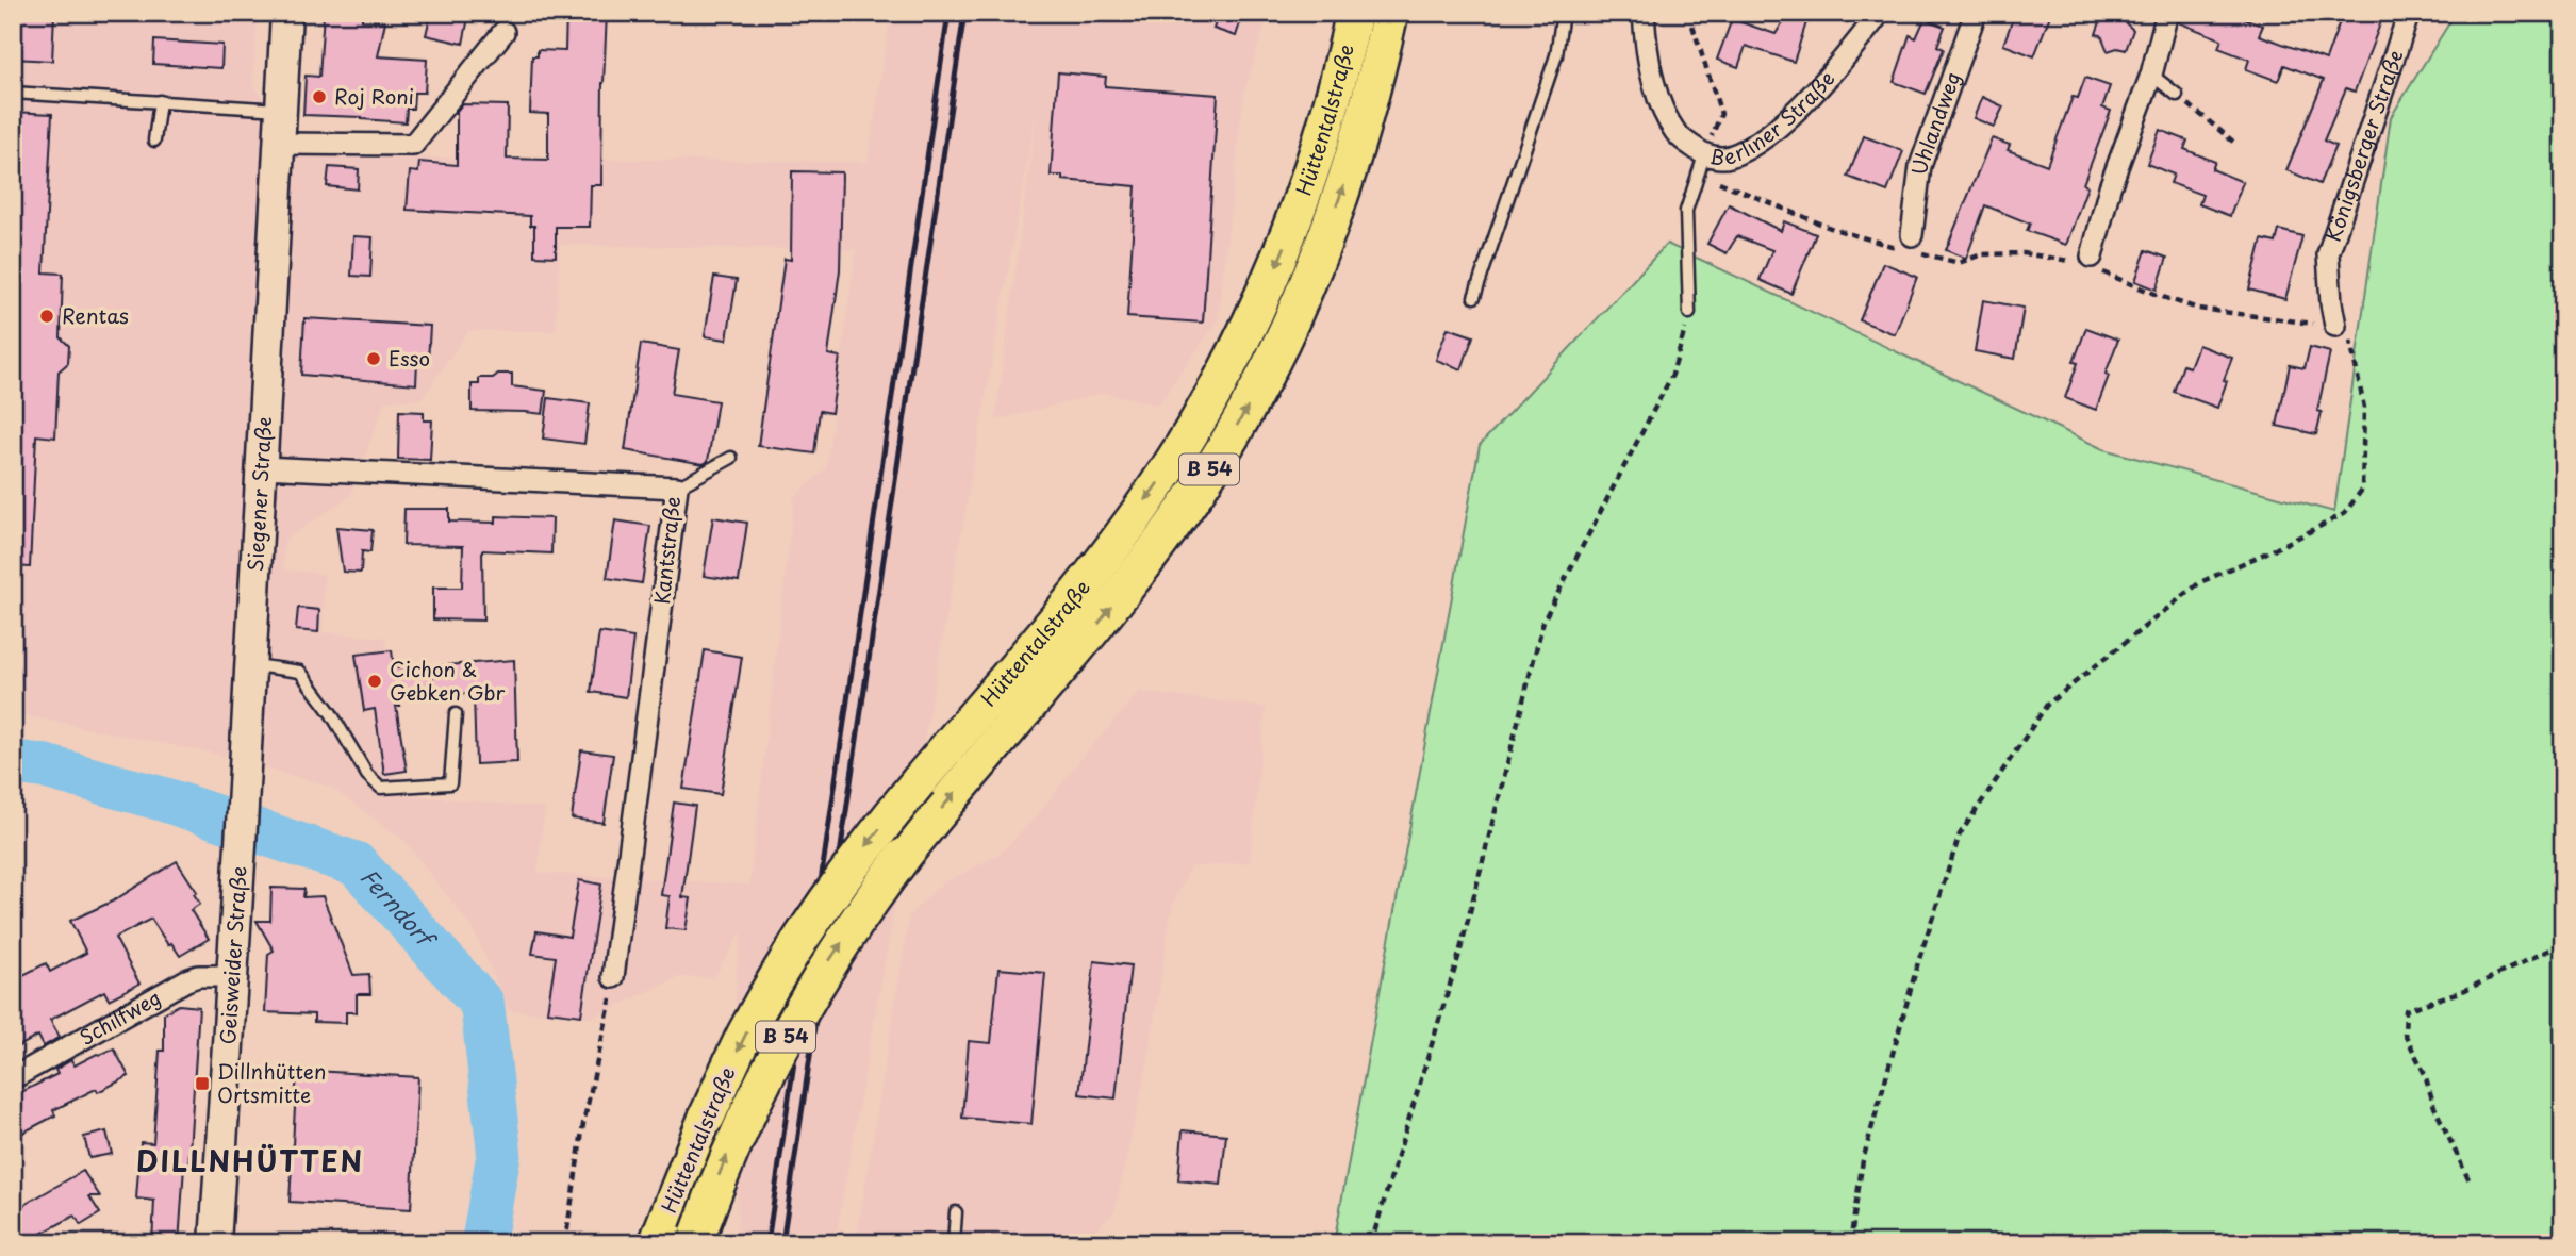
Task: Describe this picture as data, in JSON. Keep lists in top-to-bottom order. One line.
{"streets":{"highway":["Hüttentalstraße","B 54"],"main road":["Siegener Straße","Geisweider Straße"],"street":["Berliner Straße","Uhlandweg","Königsberger Straße","Kantstraße","Schilfweg"]},"crossings":[["Siegener Straße","Kantstraße"],["Siegener Straße","Geisweider Straße"],["Geisweider Straße","Schilfweg"]],"districts":["DILLNHÜTTEN"],"water":["Ferndorf"],"places":{"other":["Roj Roni","Rentas","Esso","Cichon & Gebken Gbr"],"transit":["Dillnhütten Ortsmitte"]}}
